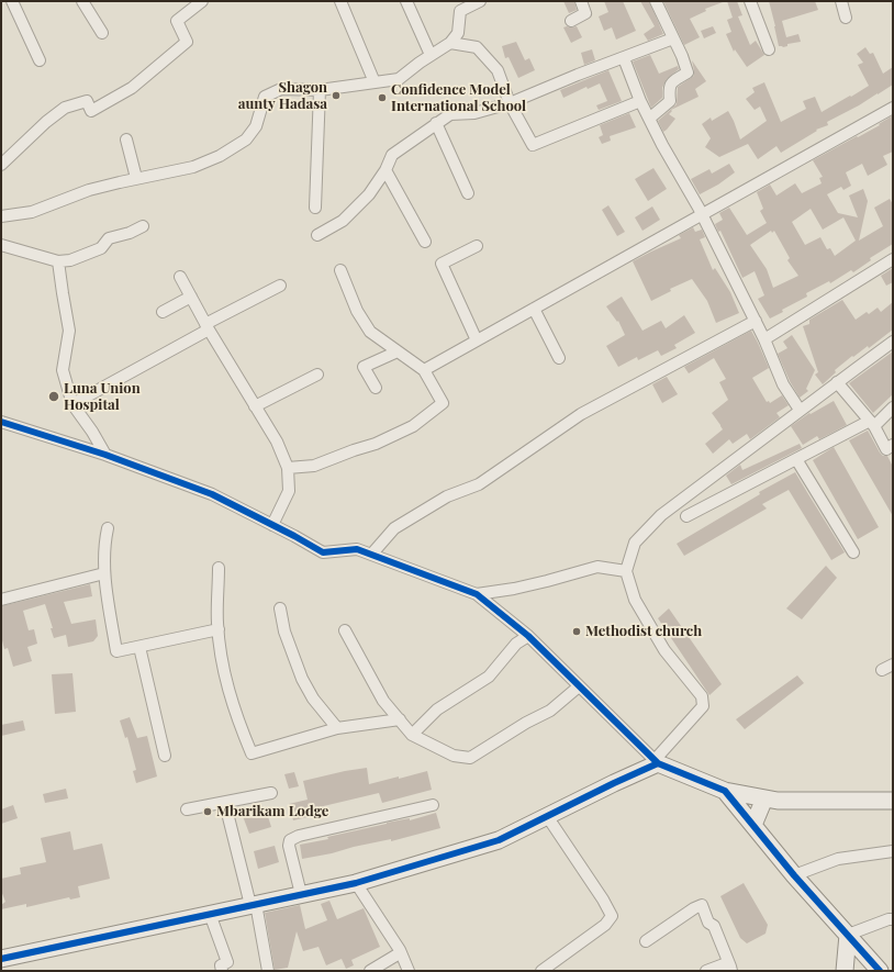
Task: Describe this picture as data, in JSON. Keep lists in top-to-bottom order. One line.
{"places":["Shagon aunty Hadasa","Confidence Model International School","Luna Union Hospital","Methodist church","Mbarikam Lodge"]}
